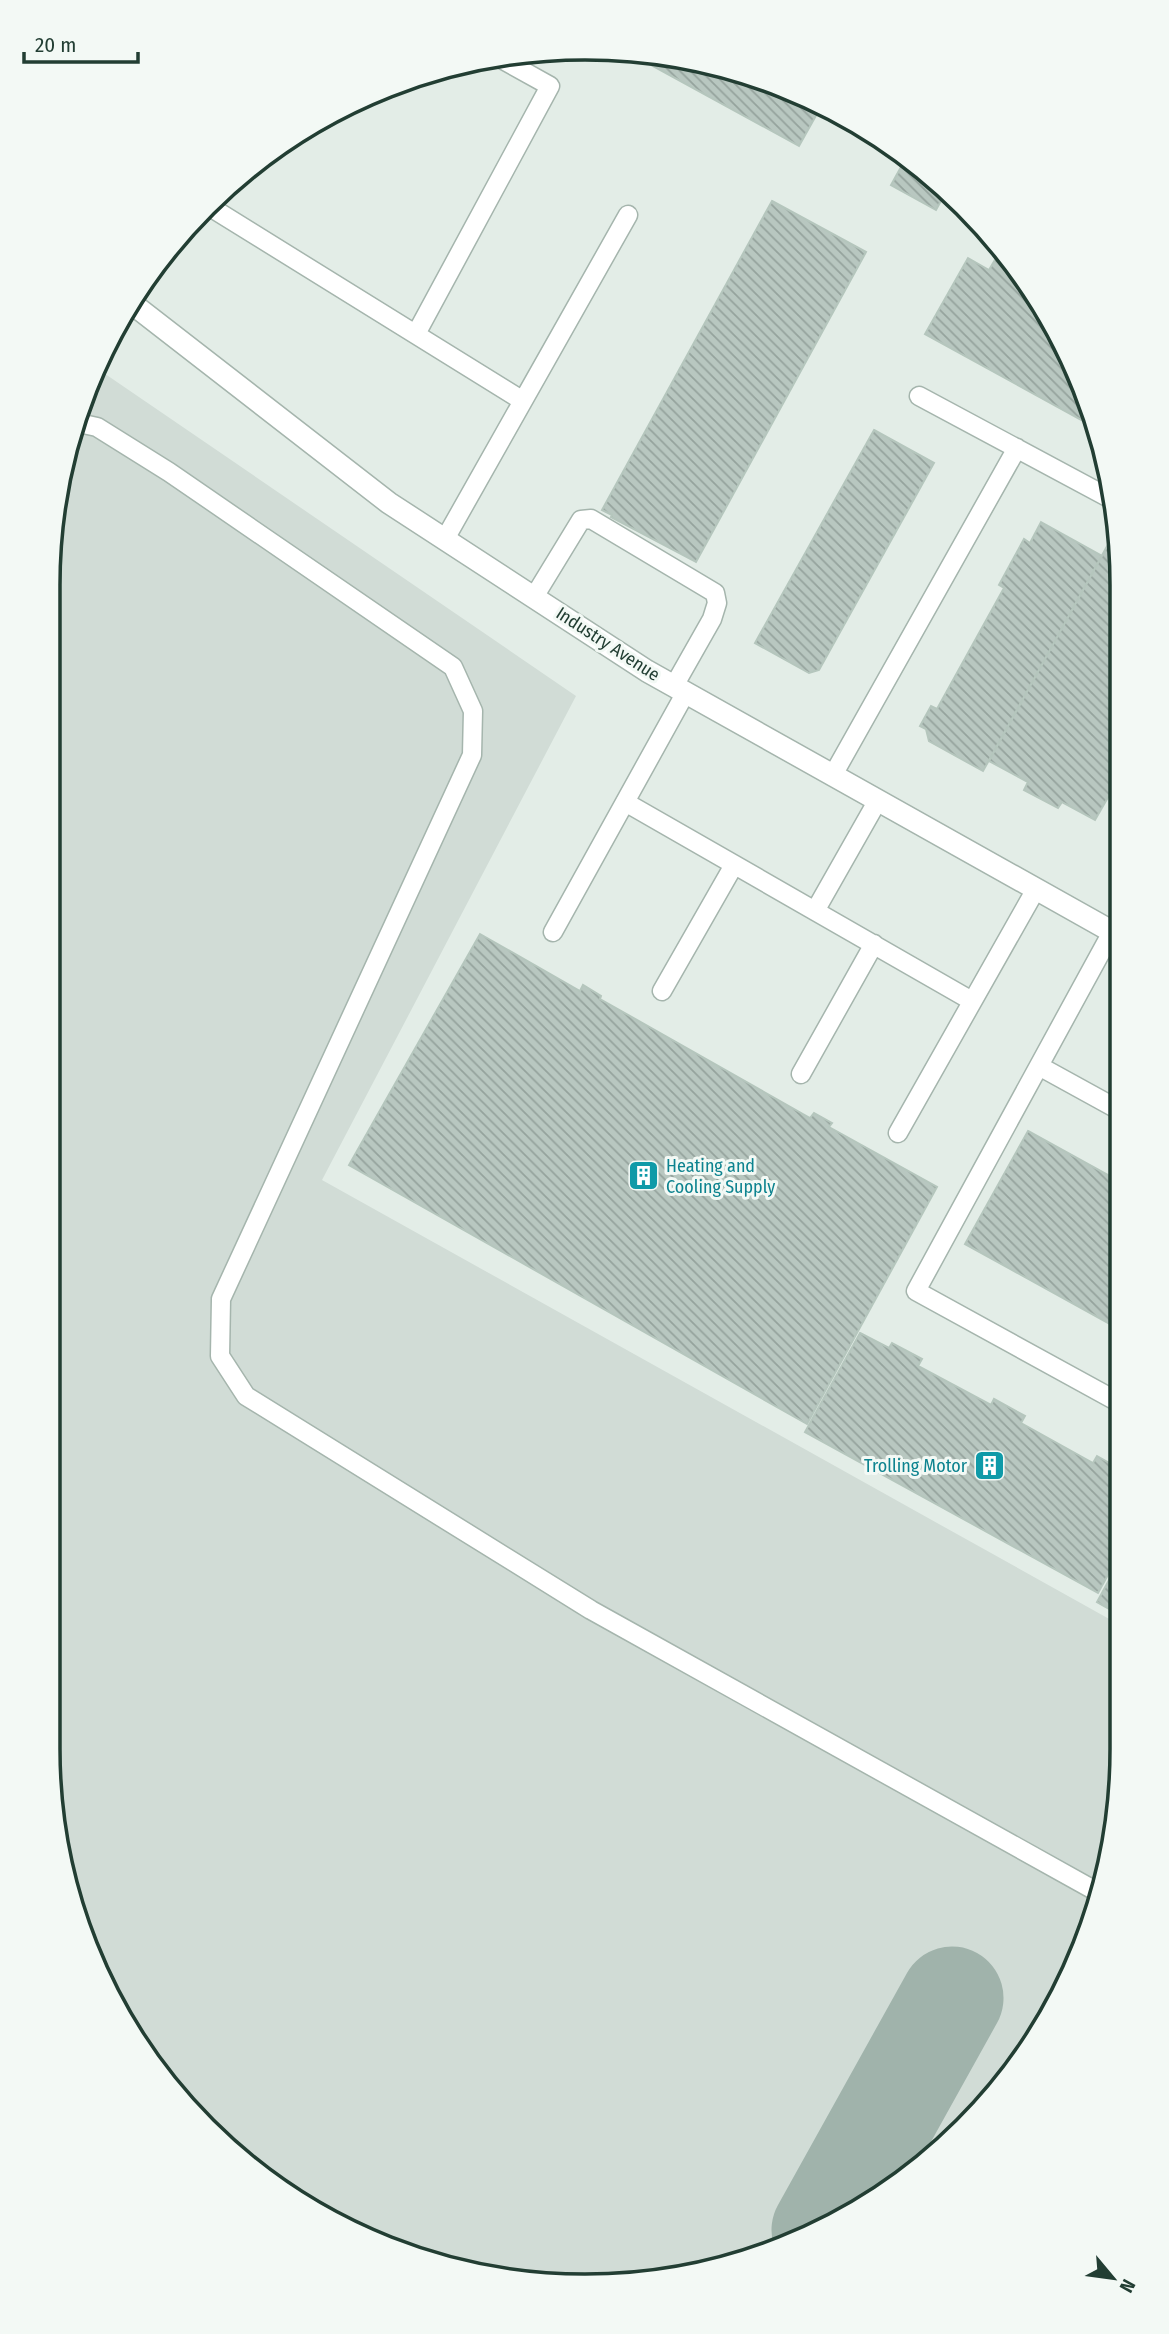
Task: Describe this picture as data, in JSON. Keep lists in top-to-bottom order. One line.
{"streets":{"street":["Industry Avenue"]},"places":{"building":["Heating and Cooling Supply","Trolling Motor"]},"scale_bar":"20 m","north":"bottom right"}
